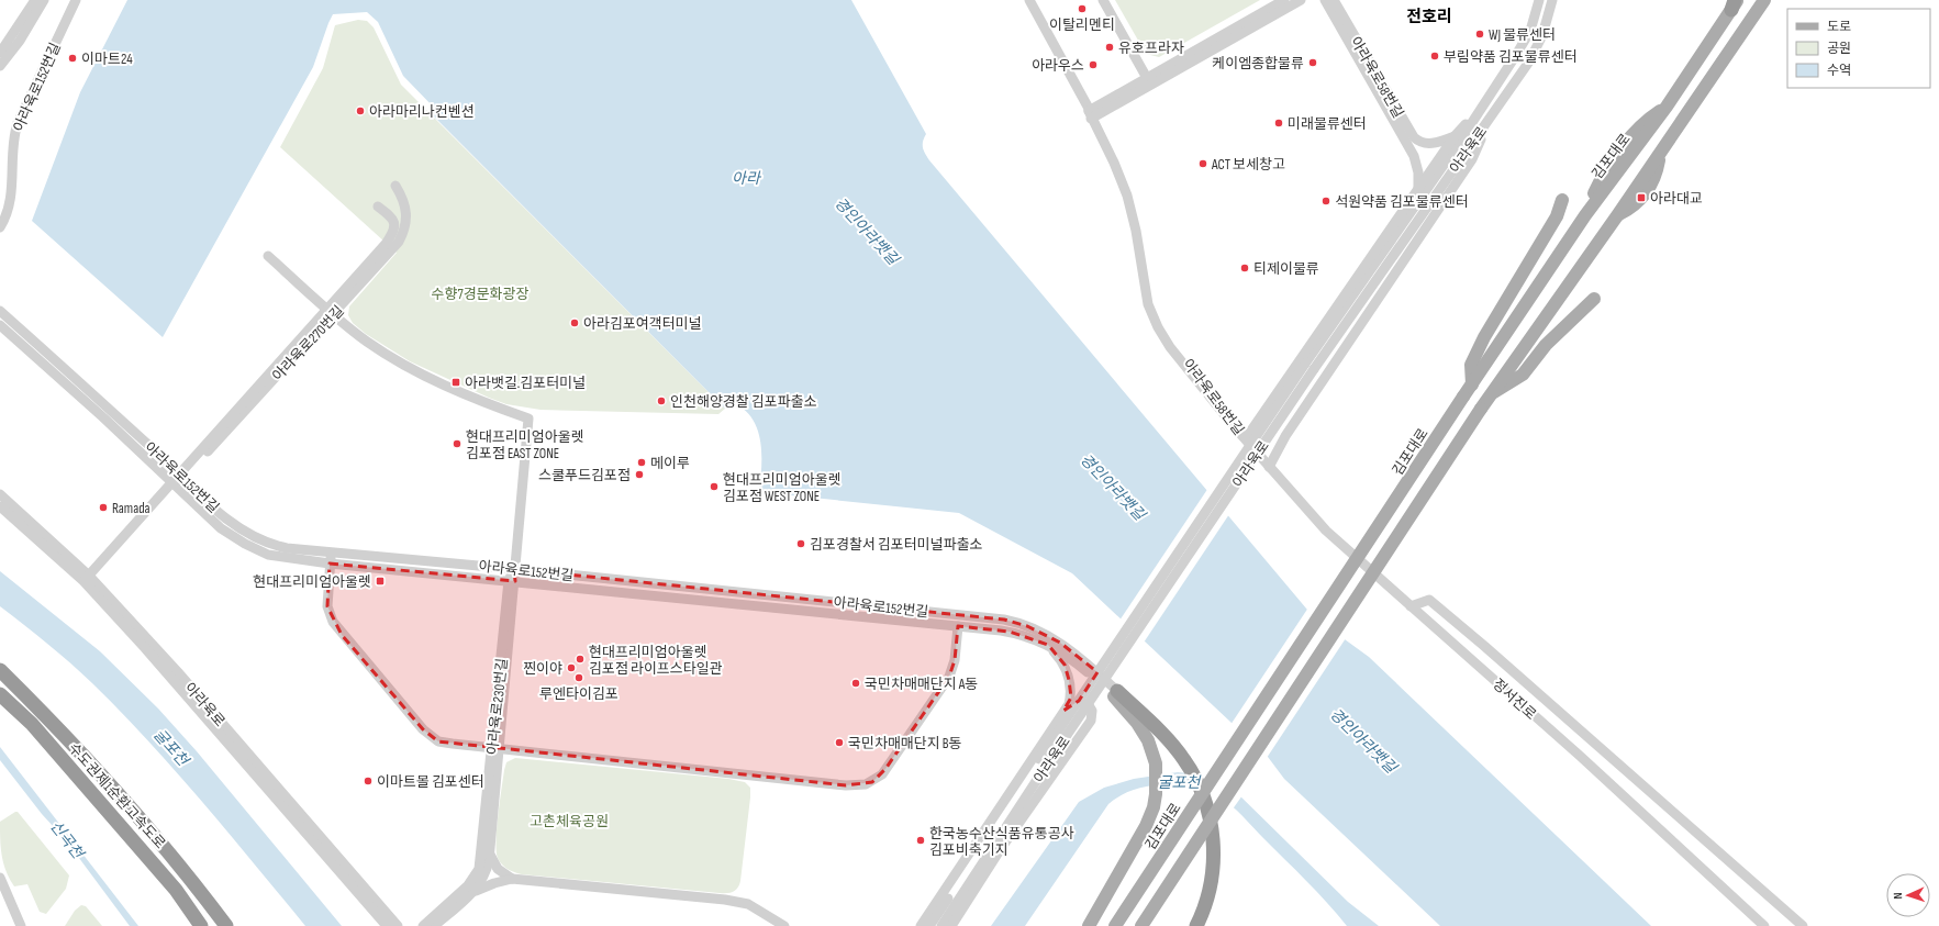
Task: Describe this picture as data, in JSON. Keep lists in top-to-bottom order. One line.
{"streets":{"highway":["수도권제1순환고속도로"],"main road":["김포대로"],"street":["아라육로58번길","아라육로152번길","아라육로","아라육로270번길","정서진로","아라육로230번길"]},"crossings":[["아라육로58번길","정서진로"],["아라육로152번길","아라육로270번길"],["아라육로152번길","아라육로230번길"],["아라육로","아라육로270번길"],["아라육로270번길","아라육로230번길"]],"districts":["전호리"],"water":["아라","경인아라뱃길","굴포천","신곡천"],"parks":["수향7경문화광장","고촌체육공원"],"places":{"other":["이탈리멘티","WJ 물류센터","유호프라자","부림약품 김포물류센터","이마트24","케이엠종합물류","아라우스","아라마리나컨벤션","미래물류센터","ACT 보세창고","석원약품 김포물류센터","티제이물류","아라김포여객터미널","인천해양경찰 김포파출소","현대프리미엄아울렛 김포점 EAST ZONE","메이루","스쿨푸드김포점","현대프리미엄아울렛 김포점 WEST ZONE","Ramada","김포경찰서 김포터미널파출소","현대프리미엄아울렛 김포점 라이프스타일관","찐이야","루엔타이김포","국민차매매단지 A동","국민차매매단지 B동","이마트몰 김포센터","한국농수산식품유통공사 김포비축기지"],"transit":["아라대교","아라뱃길.김포터미널","현대프리미엄아울렛"]},"legend":["도로","공원","수역"],"north":"left"}
